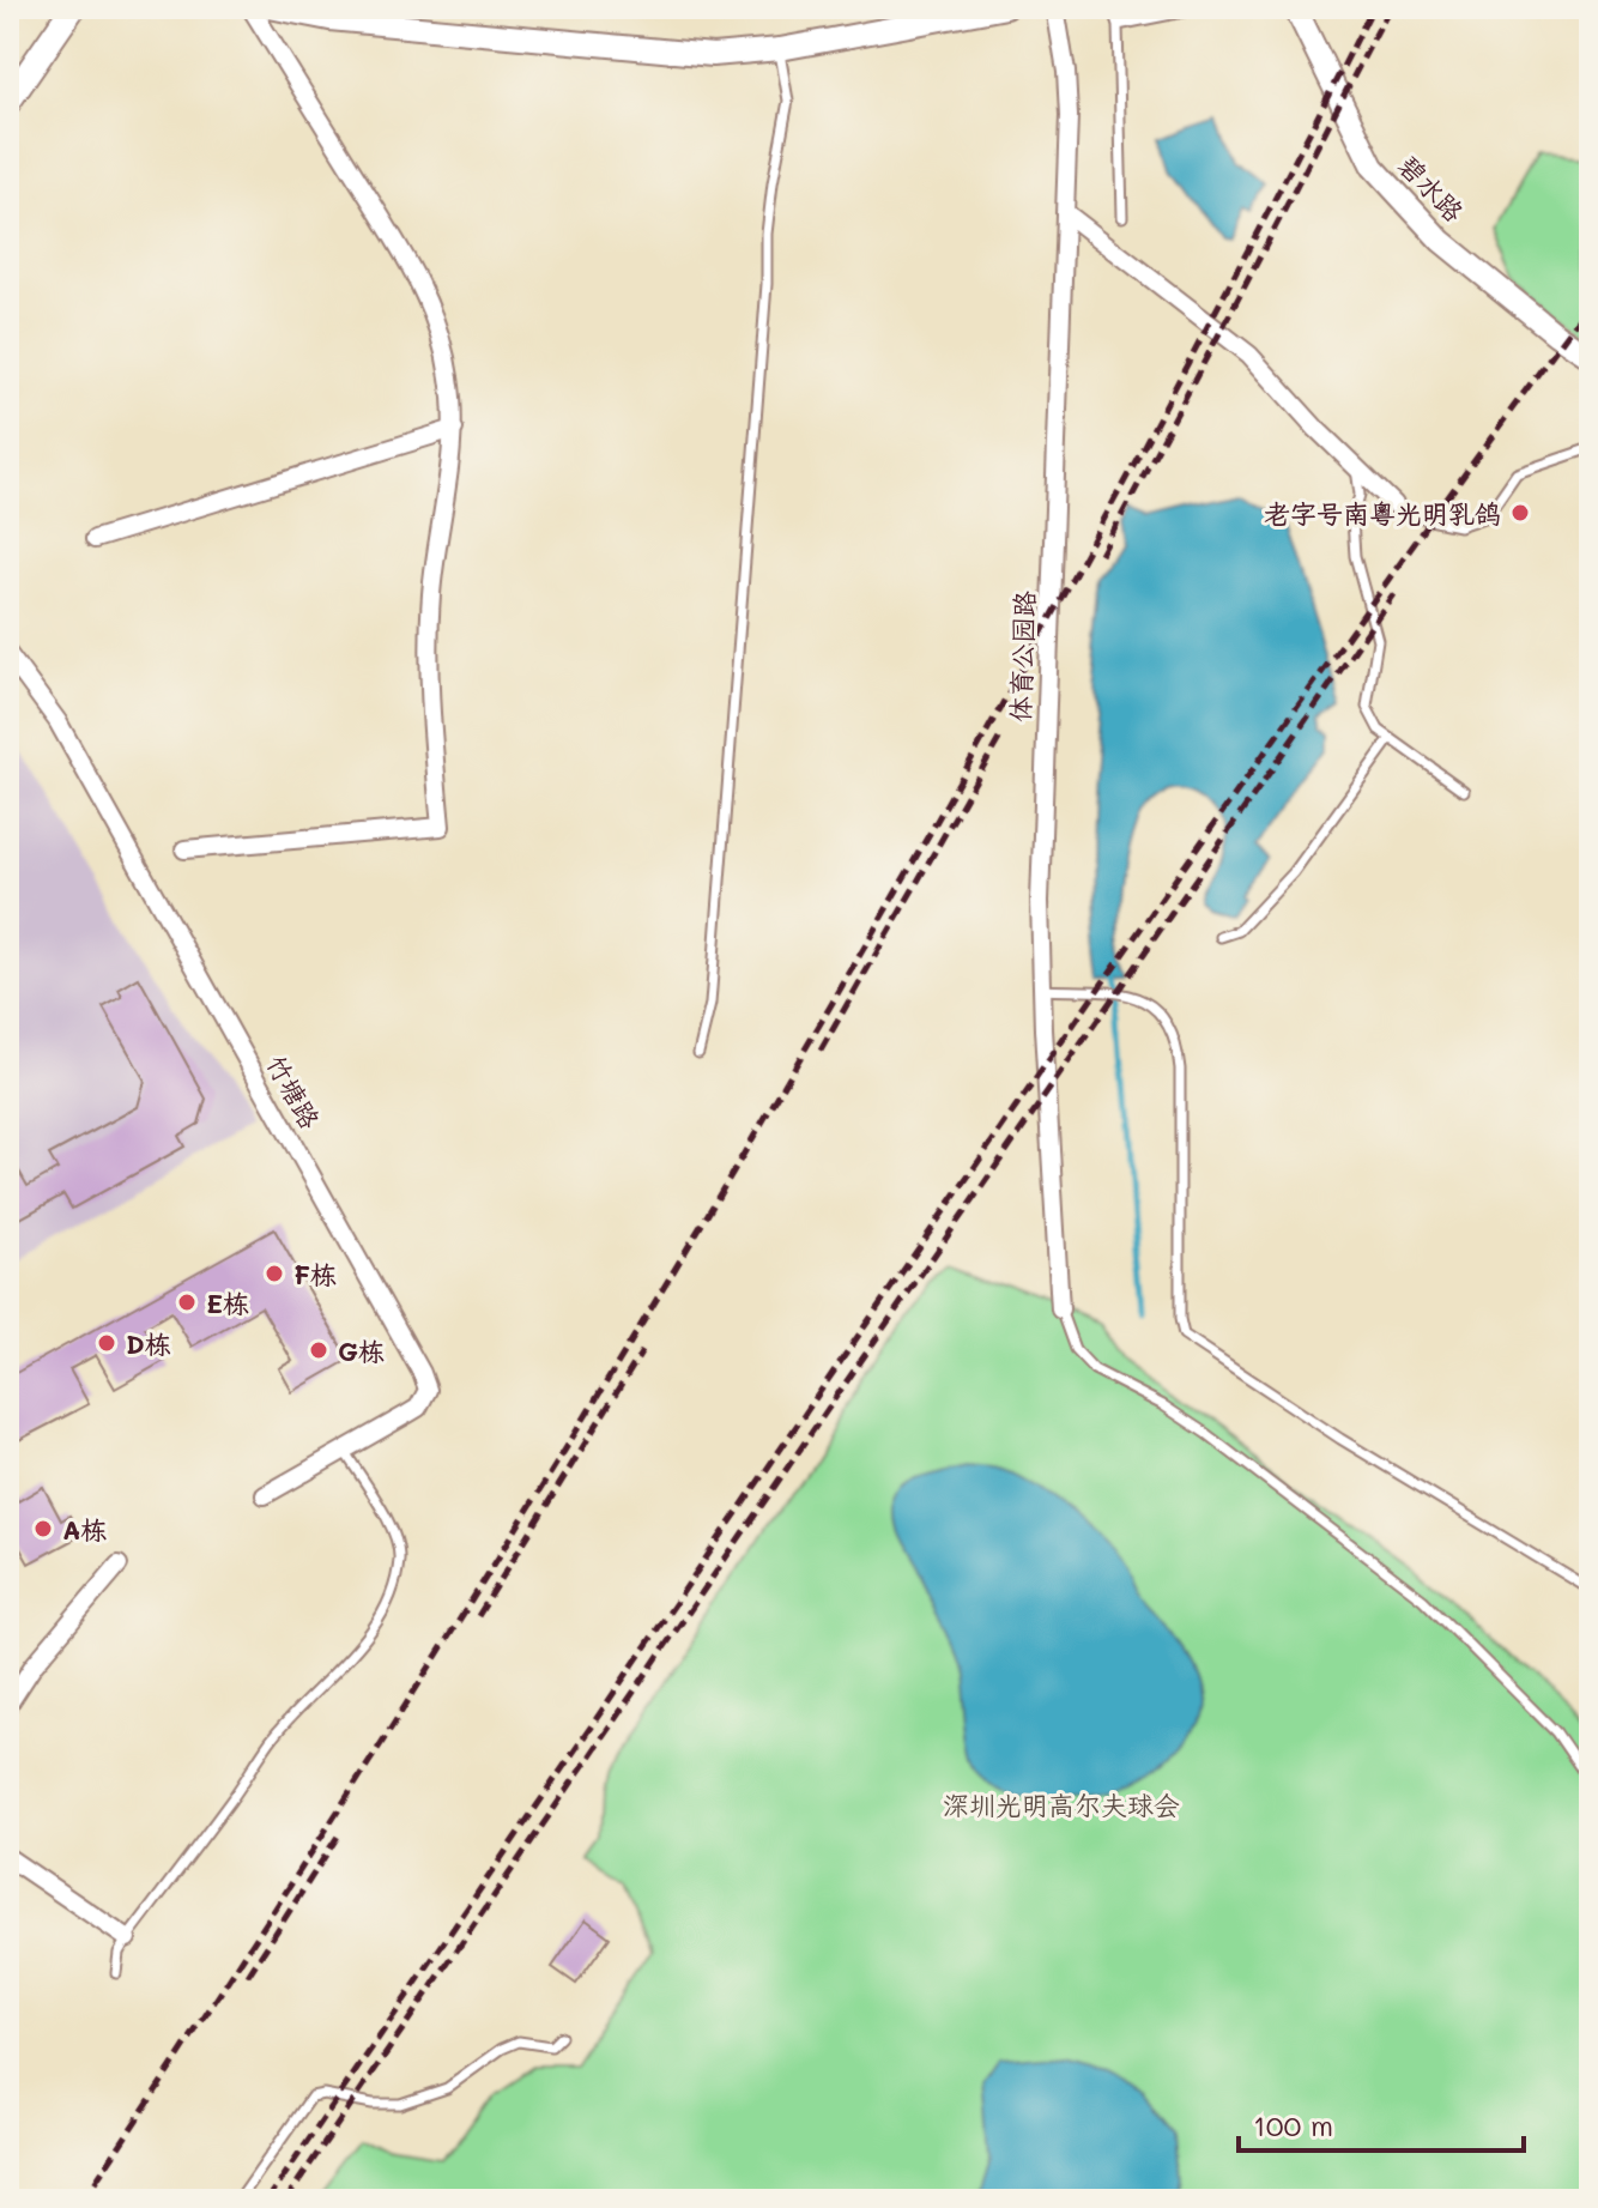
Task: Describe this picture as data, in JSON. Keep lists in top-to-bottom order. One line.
{"streets":{"street":["碧水路","体育公园路","竹塘路"]},"parks":["深圳光明高尔夫球会"],"places":["老字号南粤光明乳鸽","F栋","E栋","D栋","G栋","A栋"],"scale_bar":"100 m"}
